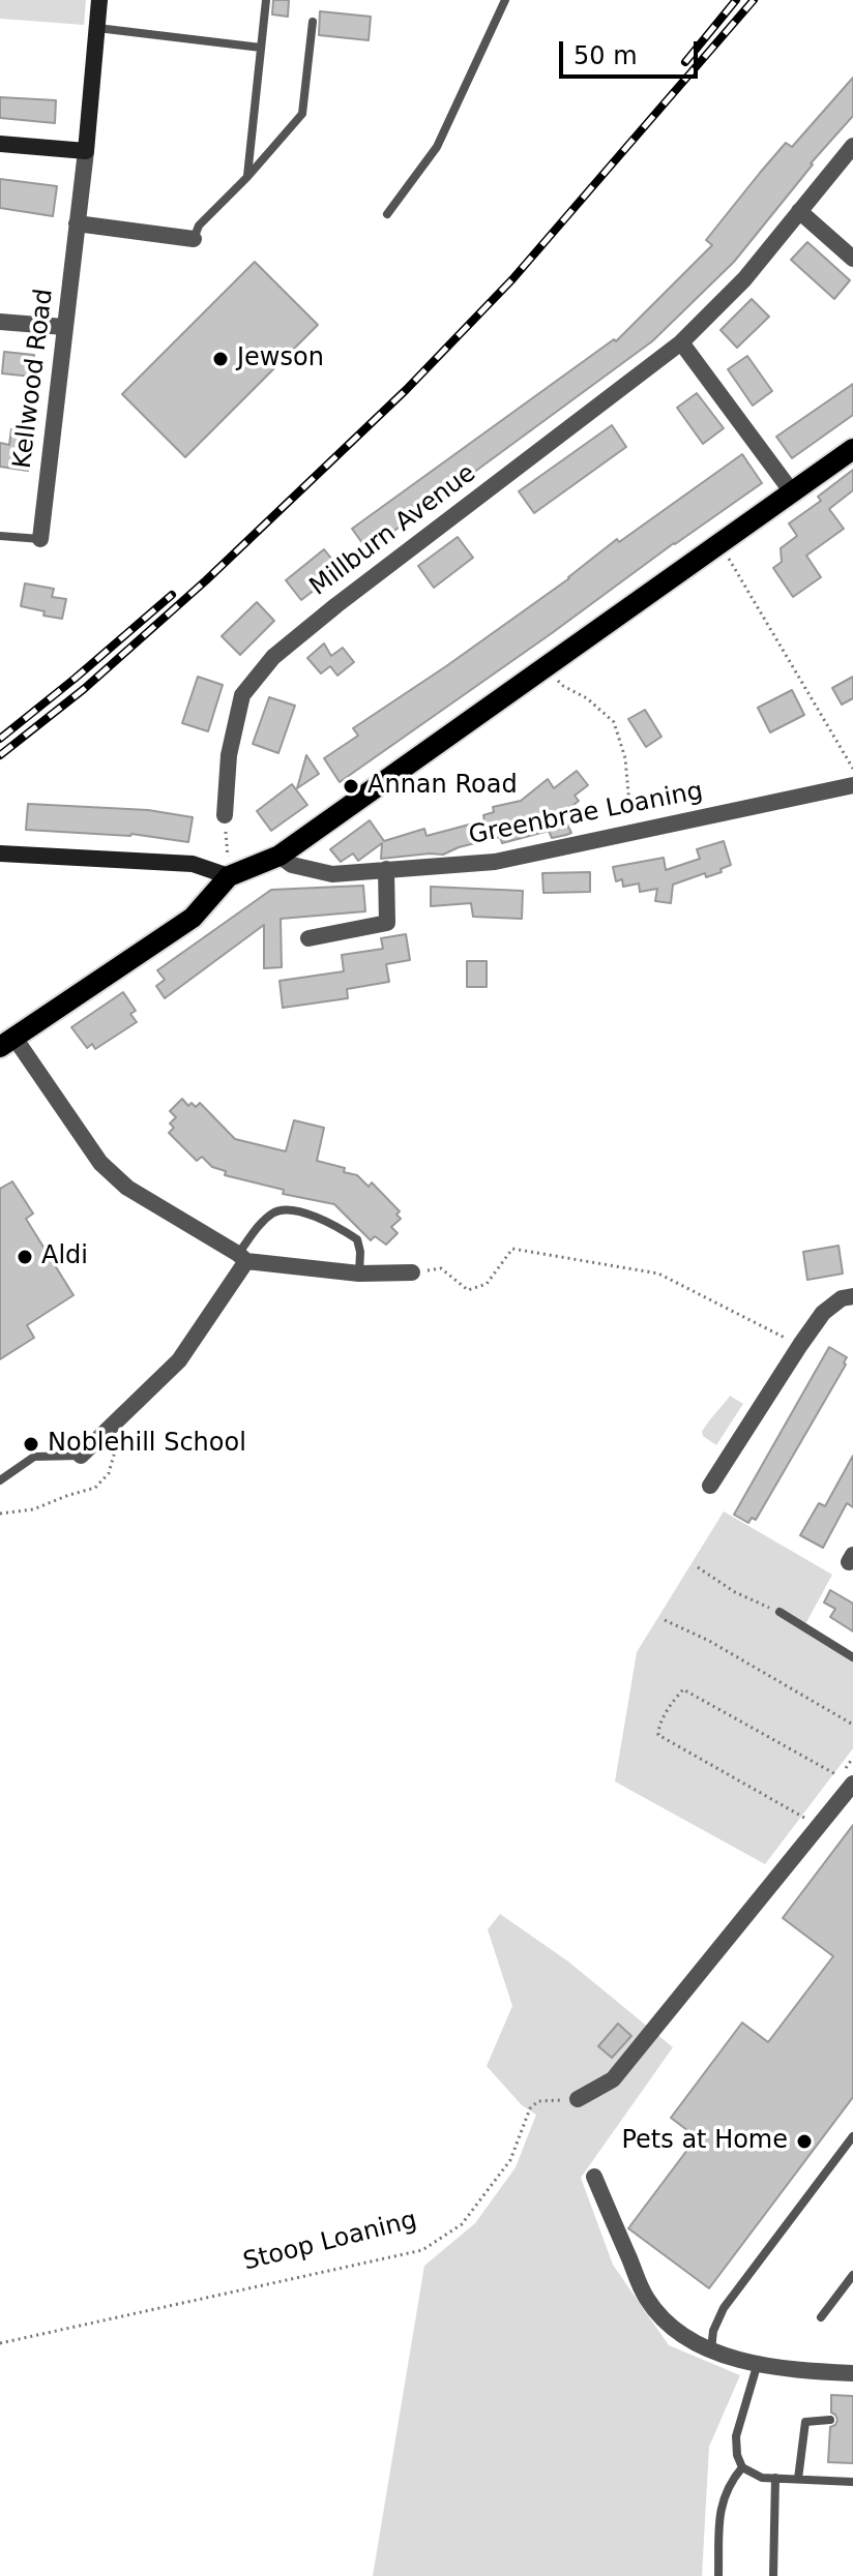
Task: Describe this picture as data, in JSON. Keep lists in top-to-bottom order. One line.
{"streets":{"street":["Kellwood Road","Millburn Avenue","Greenbrae Loaning"],"path":["Stoop Loaning"]},"places":["Jewson","Annan Road","Aldi","Noblehill School","Pets at Home"],"scale_bar":"50 m"}
